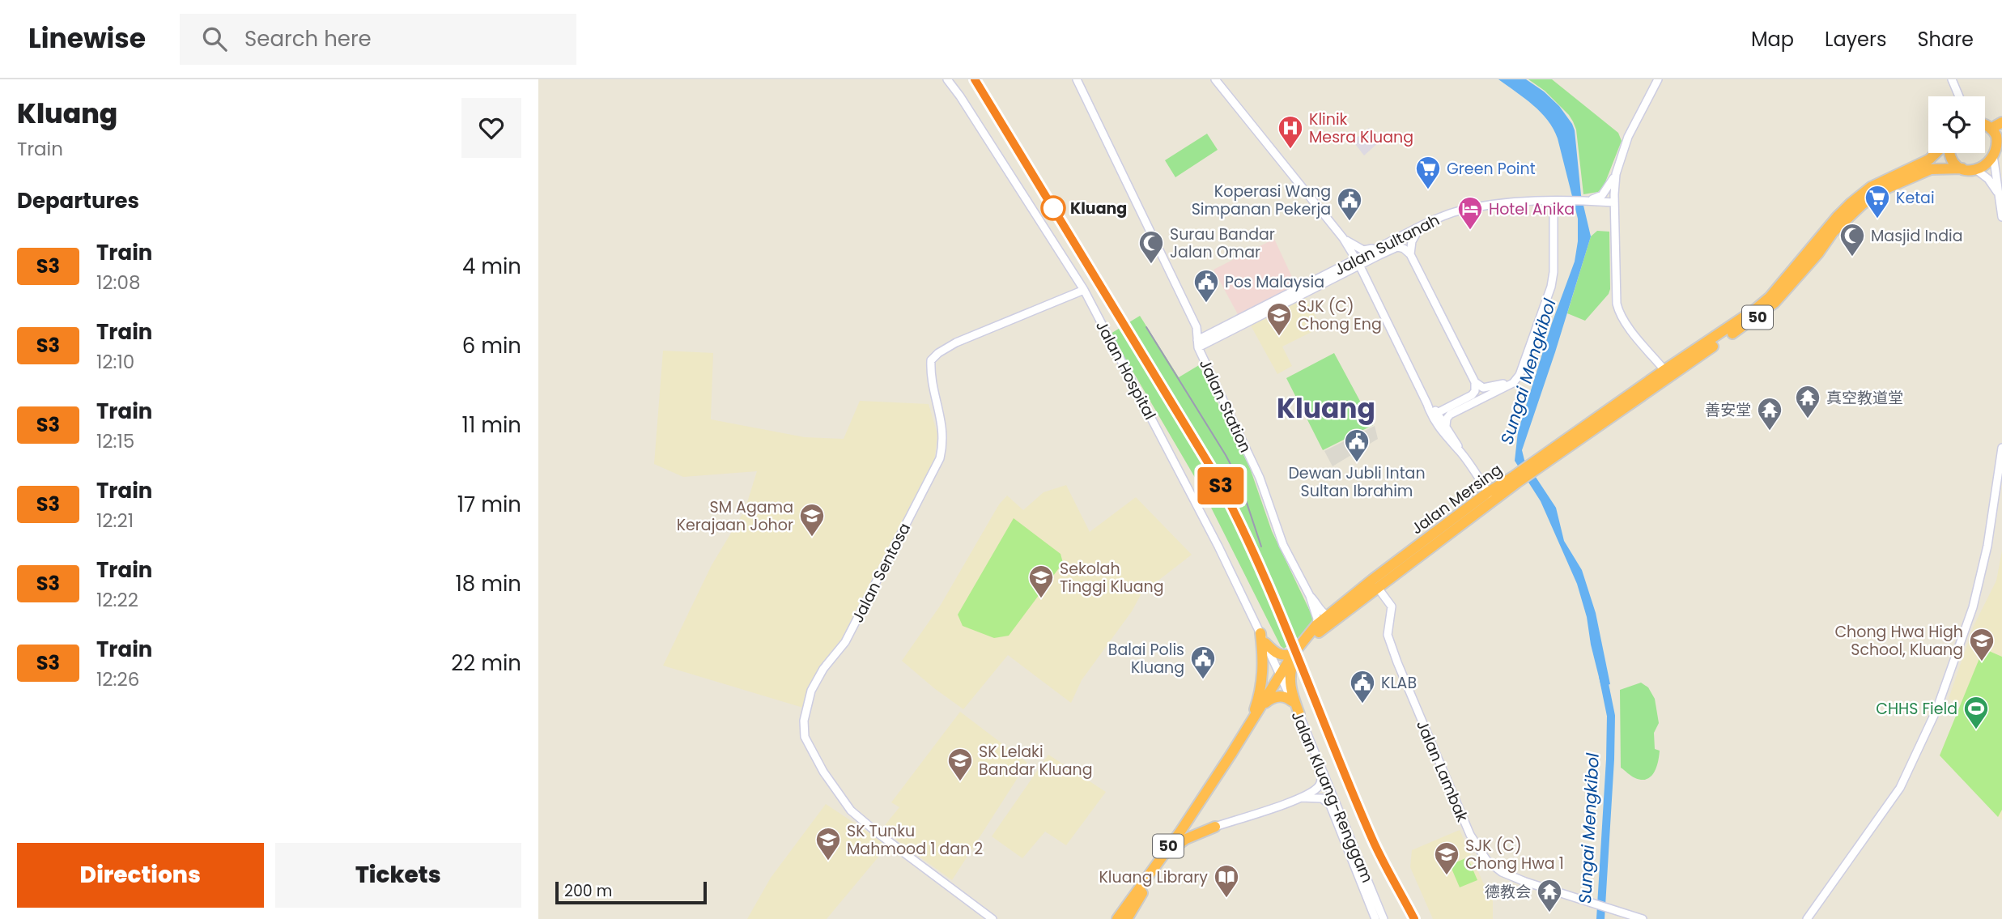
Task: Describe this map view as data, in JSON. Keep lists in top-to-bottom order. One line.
{"streets":{"highway":["50","Jalan Mersing"],"street":["Jalan Sultanah","Jalan Hospital","Jalan Station","Jalan Sentosa","Jalan Lambak","Jalan Kluang-Renggam"]},"crossings":[["Jalan Sultanah","Jalan Station"],["50","Jalan Mersing"],["Jalan Hospital","Jalan Mersing"],["Jalan Hospital","Jalan Sentosa"],["Jalan Hospital","Jalan Kluang-Renggam"],["Jalan Station","Jalan Mersing"],["Jalan Mersing","Jalan Lambak"],["Jalan Mersing","Jalan Kluang-Renggam"]],"districts":["Kluang"],"water":["Sungai Mengkibol"],"places":{"hospital":["Klinik Mesra Kluang"],"supermarket":["Green Point","Ketai"],"other":["Kluang"],"public building":["Koperasi Wang Simpanan Pekerja","Pos Malaysia","Dewan Jubli Intan Sultan Ibrahim","Balai Polis Kluang","KLAB"],"hotel":["Hotel Anika"],"mosque":["Masjid India","Surau Bandar Jalan Omar"],"school or university":["SJK (C) Chong Eng","SM Agama Kerajaan Johor","Sekolah Tinggi Kluang","Chong Hwa High School, Kluang","SK Lelaki Bandar Kluang","SK Tunku Mahmood 1 dan 2","SJK (C) Chong Hwa 1"],"temple":["真空教道堂","善安堂","德教会"],"sports":["CHHS Field"],"library":["Kluang Library"]},"scale_bar":"200 m","page":{"header":"Linewise","search":"Search here","nav":["Map","Layers","Share"],"heading":[["Kluang","Train"],"Departures"],"on_map":"S3","list":[{"mark":"S3","name":"Train","note":"12:08","value":"4 min"},{"mark":"S3","name":"Train","note":"12:10","value":"6 min"},{"mark":"S3","name":"Train","note":"12:15","value":"11 min"},{"mark":"S3","name":"Train","note":"12:21","value":"17 min"},{"mark":"S3","name":"Train","note":"12:22","value":"18 min"},{"mark":"S3","name":"Train","note":"12:26","value":"22 min"}],"buttons":["Directions","Tickets"],"scale":"200 m"}}
